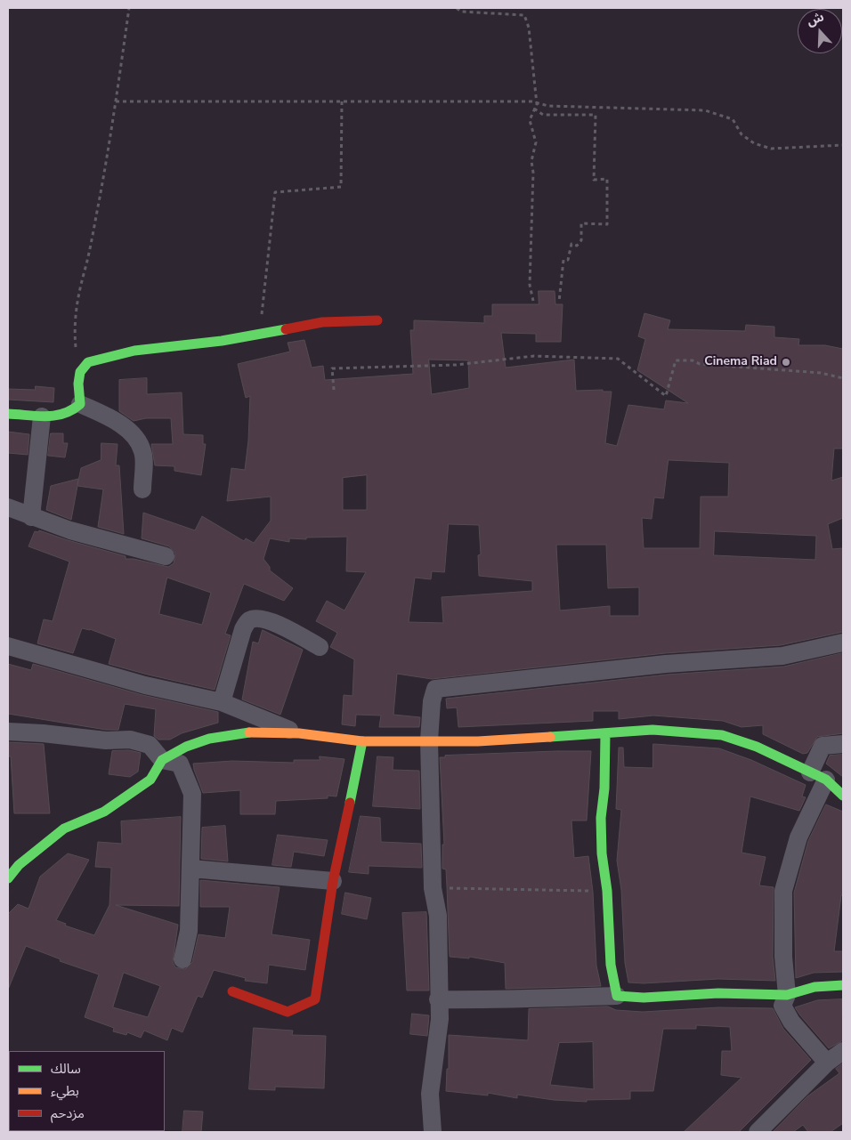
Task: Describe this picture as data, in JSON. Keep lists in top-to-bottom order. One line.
{"places":["Cinema Riad"],"legend":["سالك","بطيء","مزدحم"],"north":"top"}
